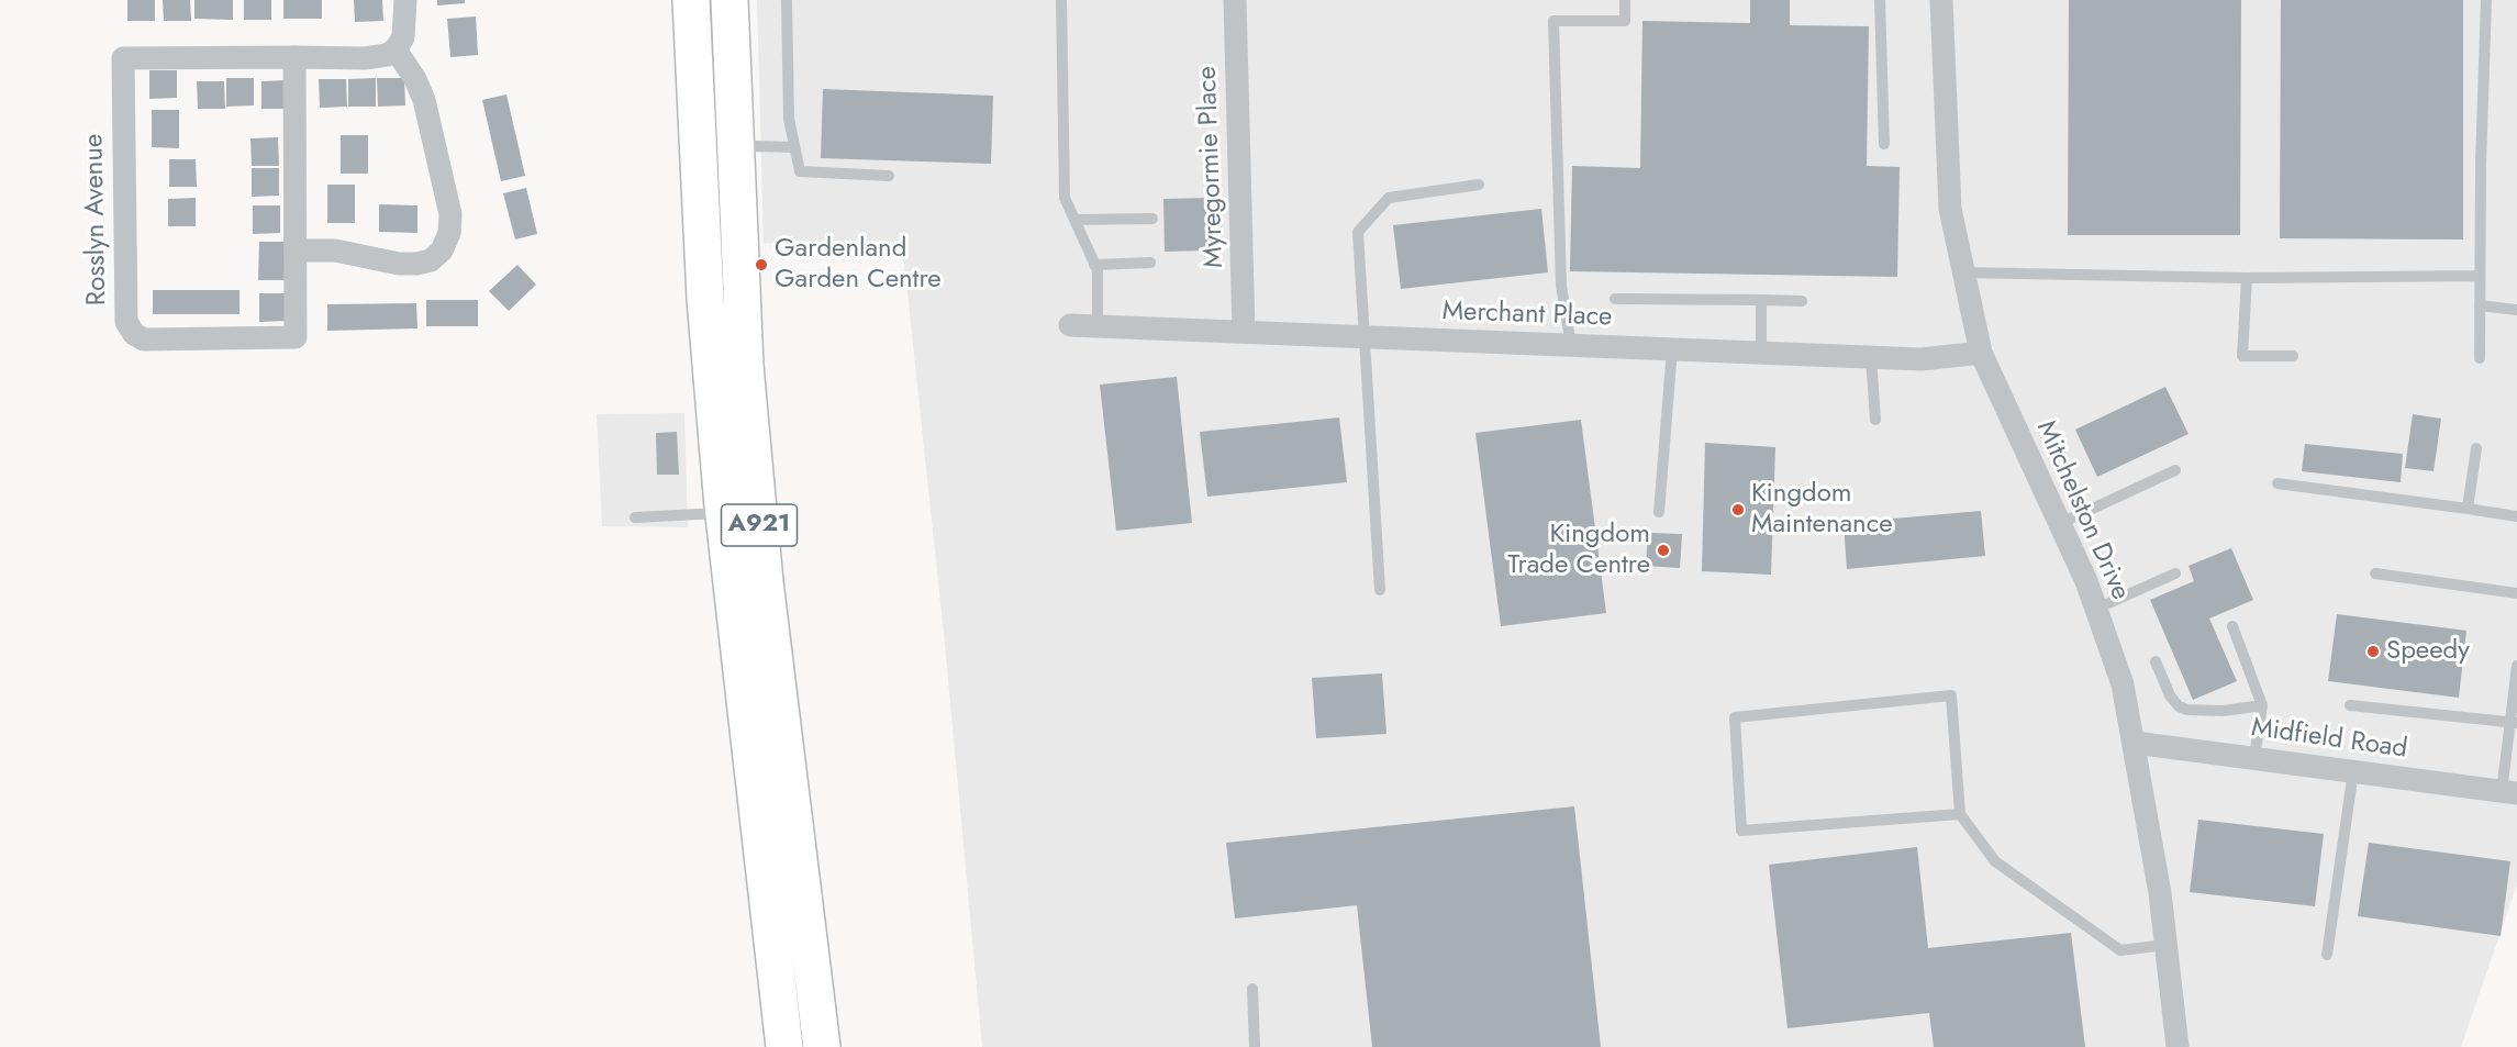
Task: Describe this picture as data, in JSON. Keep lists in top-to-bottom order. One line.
{"streets":{"main road":["A921"],"street":["Myregormie Place","Rosslyn Avenue","Merchant Place","Mitchelston Drive","Midfield Road"]},"crossings":[["Myregormie Place","Merchant Place"],["Merchant Place","Mitchelston Drive"],["Mitchelston Drive","Midfield Road"]],"places":["Gardenland Garden Centre","Kingdom Maintenance","Kingdom Trade Centre","Speedy"]}
